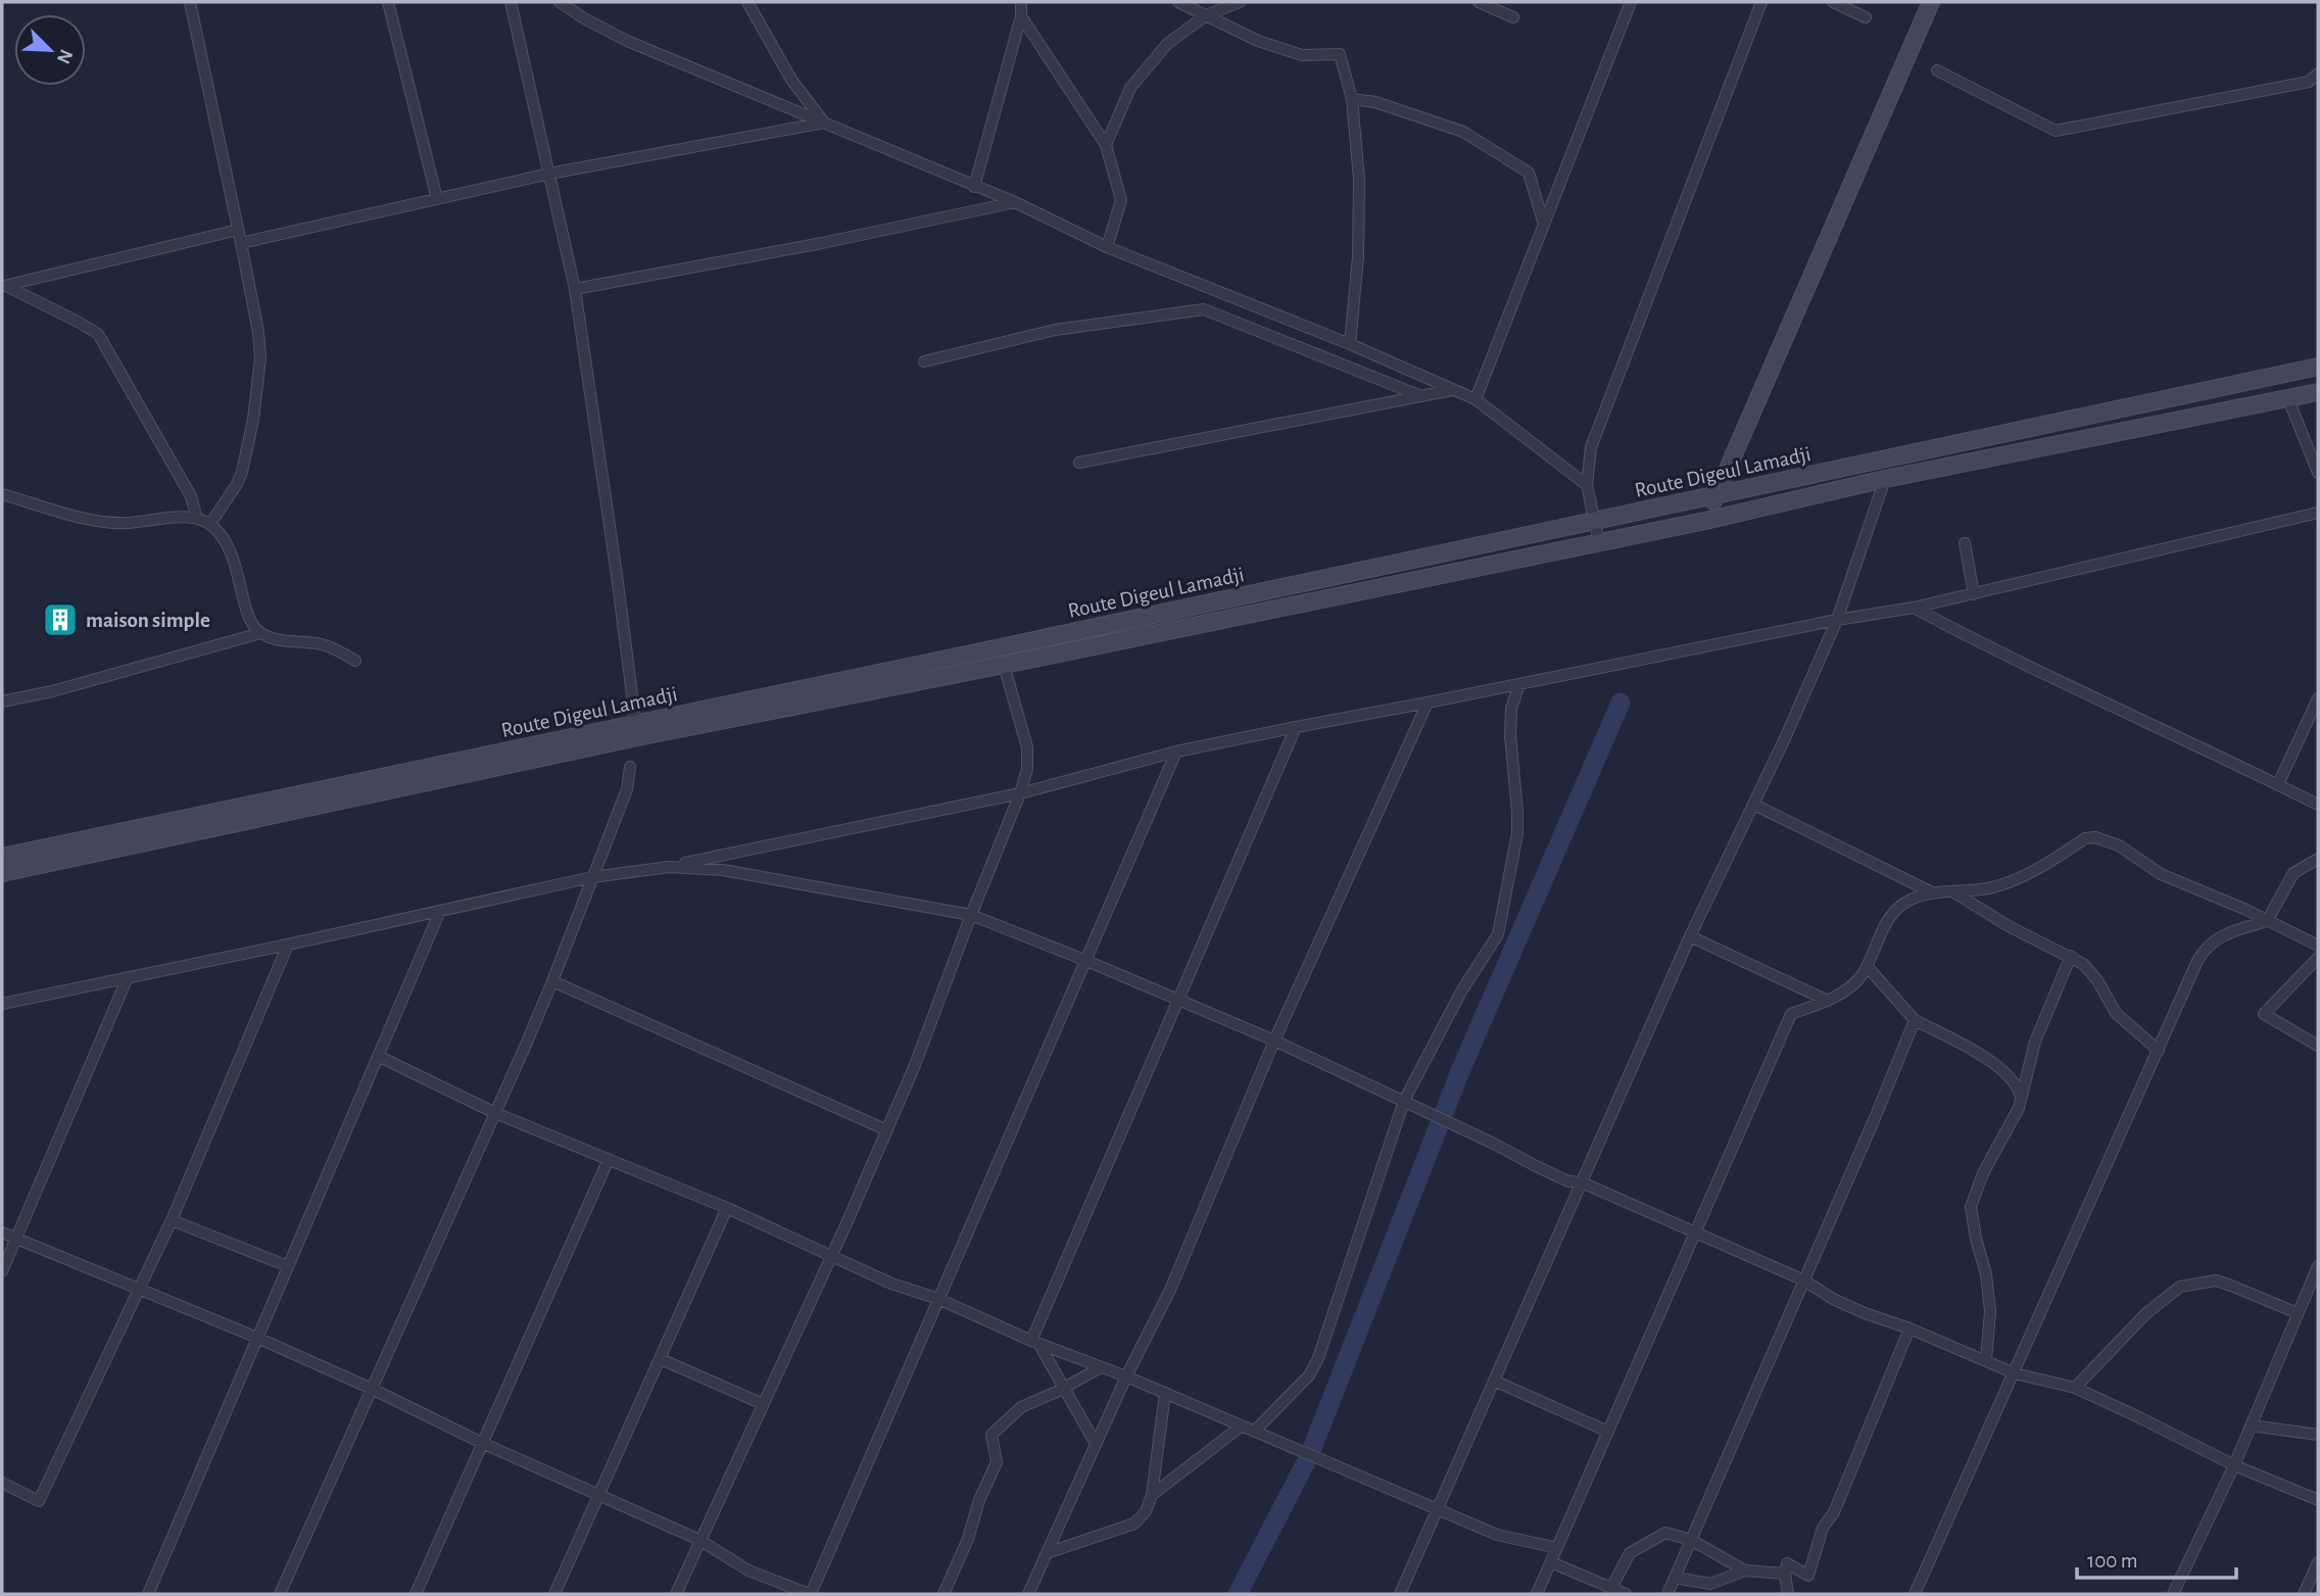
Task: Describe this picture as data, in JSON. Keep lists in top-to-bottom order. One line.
{"streets":{"main road":["Route Digeul Lamadji"]},"places":{"building":["maison simple"]},"scale_bar":"100 m","north":"bottom right"}
